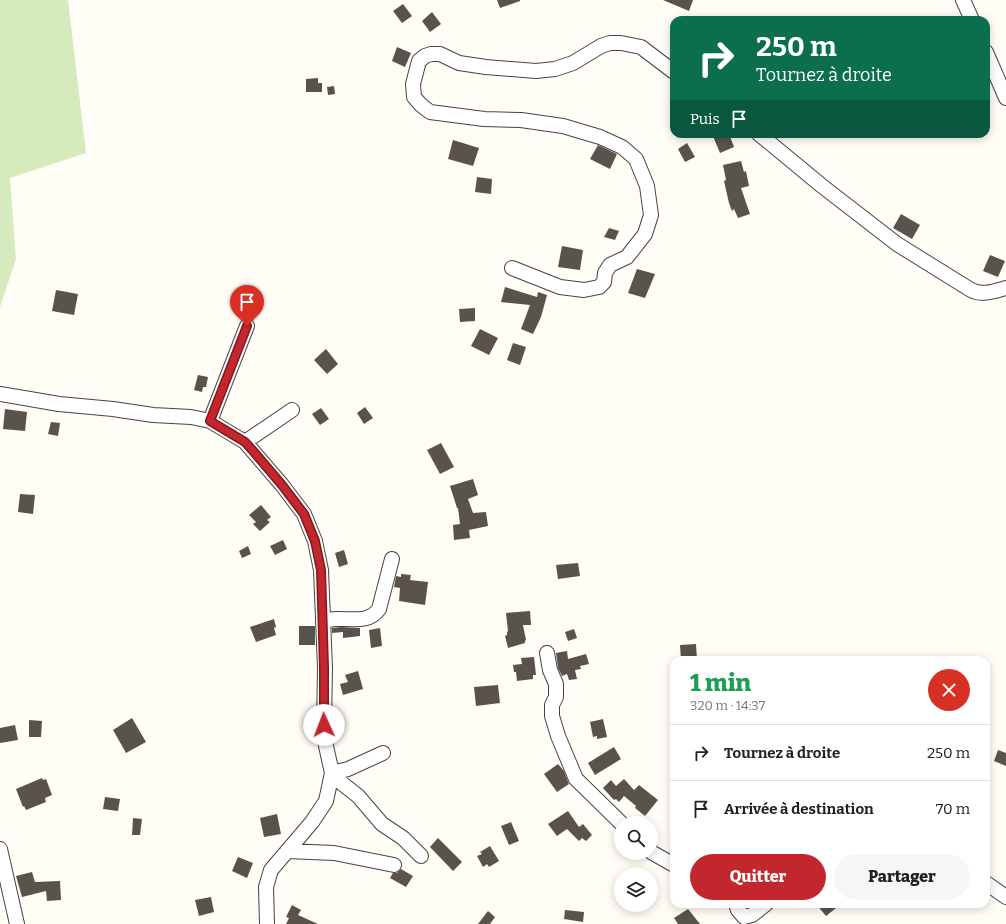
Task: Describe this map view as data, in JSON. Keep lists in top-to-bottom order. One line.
{"page":{"turn":["250 m","Tournez à droite"],"then":"Puis","heading":["1 min","320 m · 14:37"],"list":[{"name":"Tournez à droite","value":"250 m"},{"name":"Arrivée à destination","value":"70 m"}],"buttons":["Quitter","Partager"]}}
